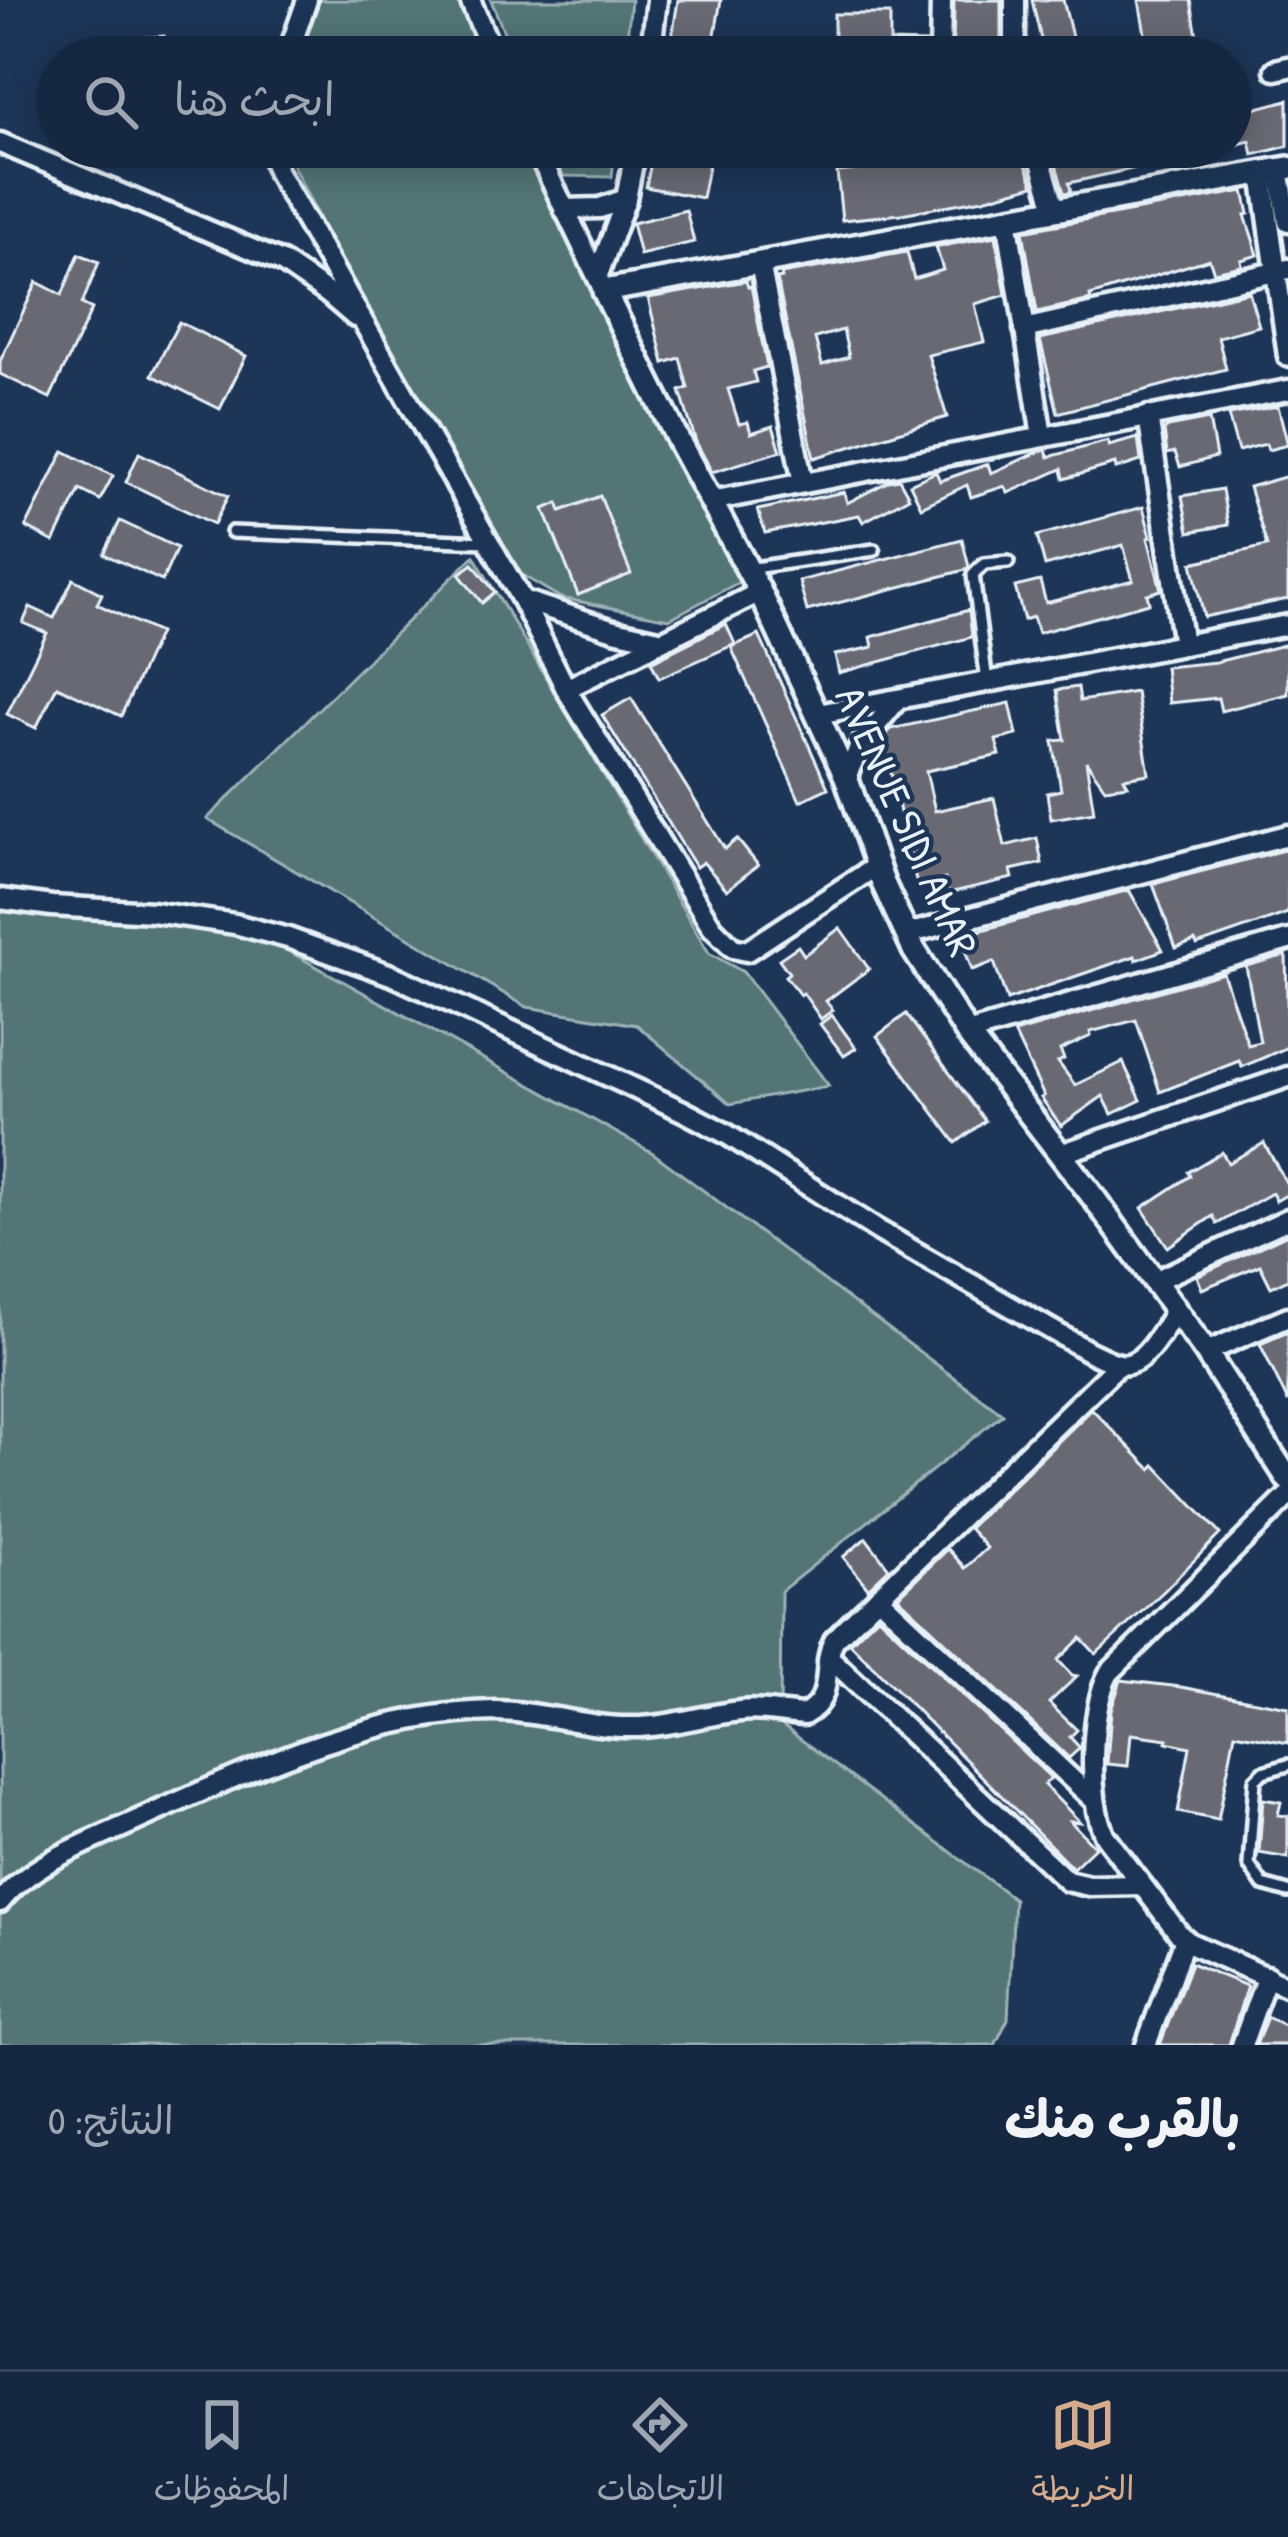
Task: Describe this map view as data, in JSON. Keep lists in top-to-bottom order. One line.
{"streets":{"street":["AVENUE SIDI AMAR"]},"page":{"search":"ابحث هنا","heading":["بالقرب منك","النتائج: 0"],"nav":["الخريطة","الاتجاهات","المحفوظات"]}}
